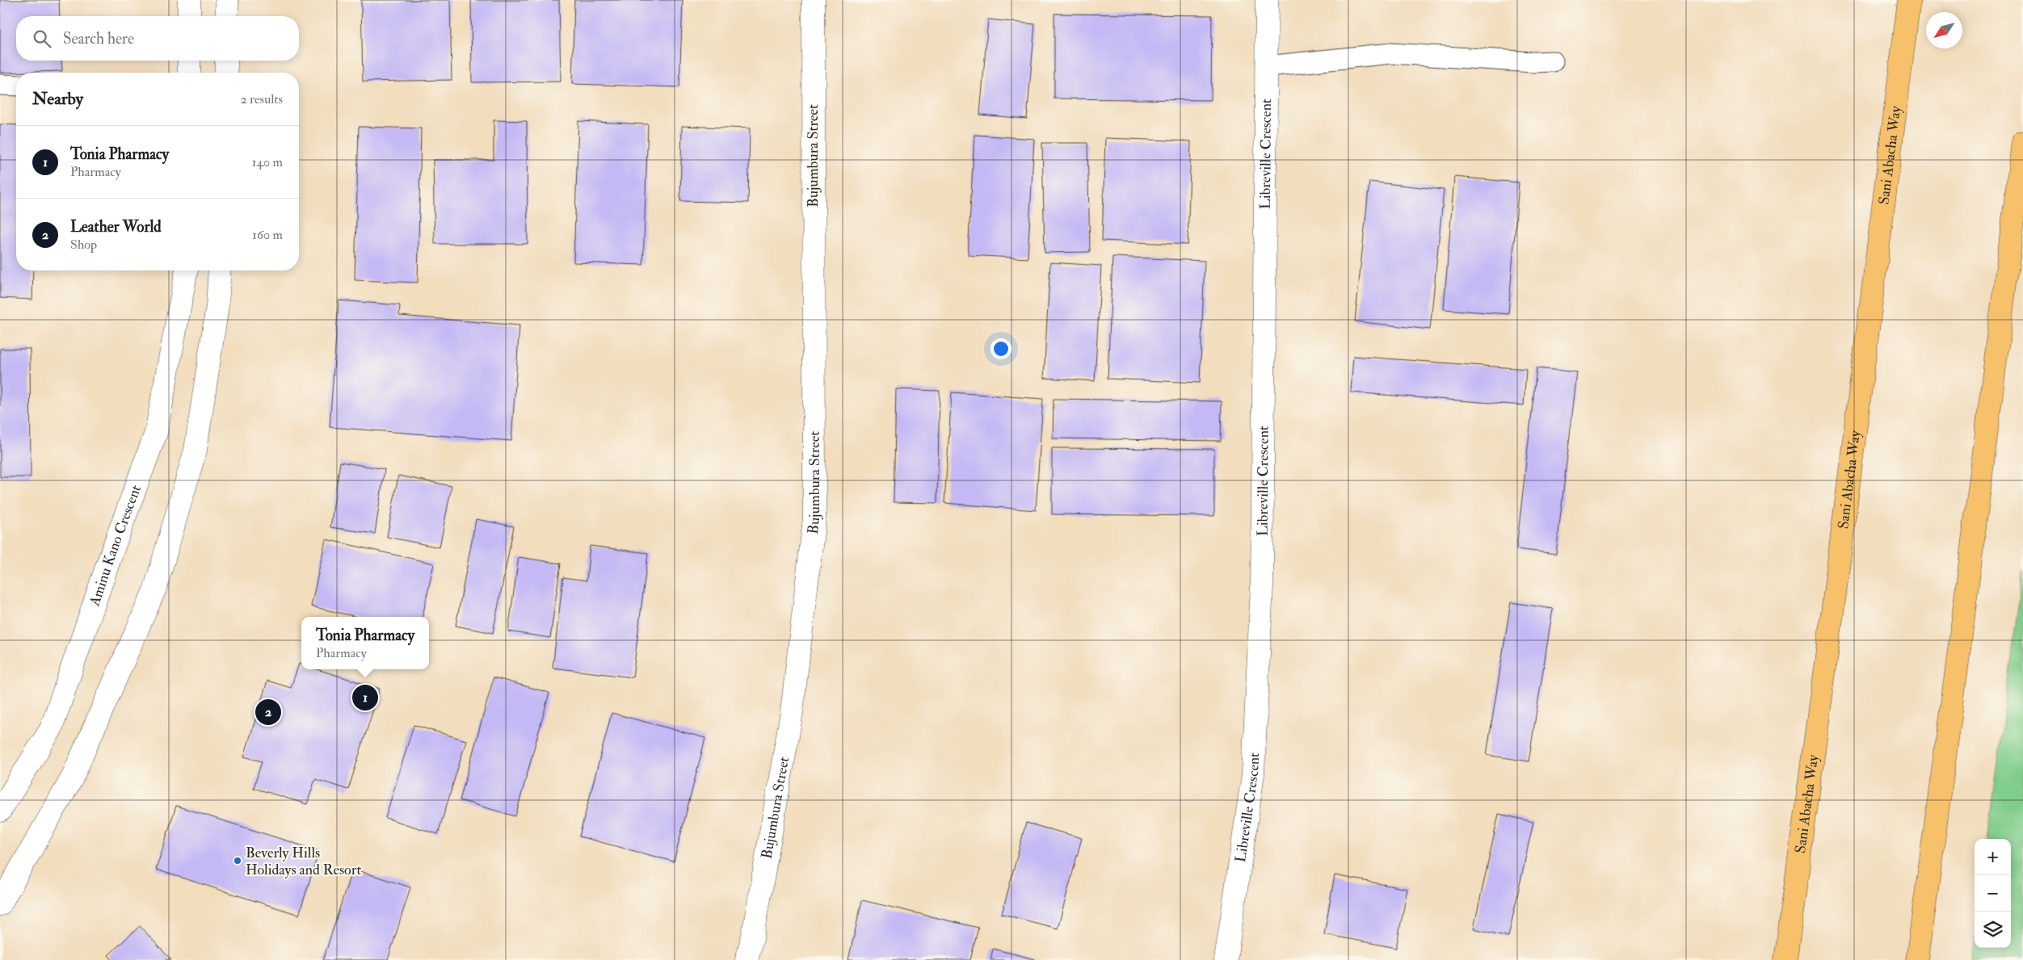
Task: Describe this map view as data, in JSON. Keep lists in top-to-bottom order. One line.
{"streets":{"highway":["Sani Abacha Way"],"street":["Libreville Crescent","Bujumbura Street","Aminu Kano Crescent"]},"places":["Beverly Hills Holidays and Resort"],"north":"bottom left","page":{"search":"Search here","heading":["Nearby","2 results"],"list":[{"mark":"1","name":"Tonia Pharmacy","note":"Pharmacy","value":"140 m"},{"mark":"2","name":"Leather World","note":"Shop","value":"160 m"}],"popup":["Tonia Pharmacy","Pharmacy"],"pins":["1","2"],"map_buttons":["+","−"]}}
